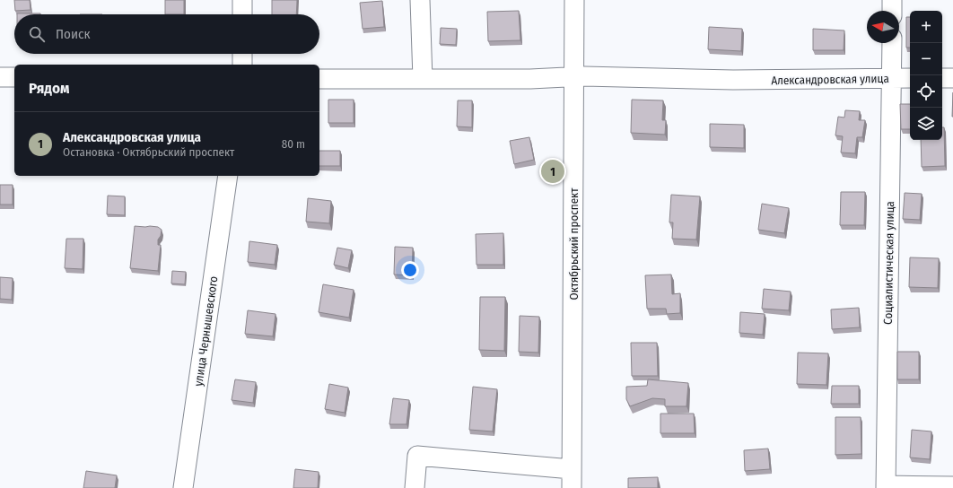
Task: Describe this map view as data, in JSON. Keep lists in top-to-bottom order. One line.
{"streets":{"street":["Александровская улица","Октябрьский проспект","Социалистическая улица","улица Чернышевского"]},"crossings":[["Александровская улица","Октябрьский проспект"],["Александровская улица","Социалистическая улица"]],"north":"left","page":{"map_buttons":["+","−"],"search":"Поиск","heading":"Рядом","list":[{"mark":"1","name":"Александровская улица","note":"Остановка · Октябрьский проспект","value":"80 m"}],"pins":"1"}}
